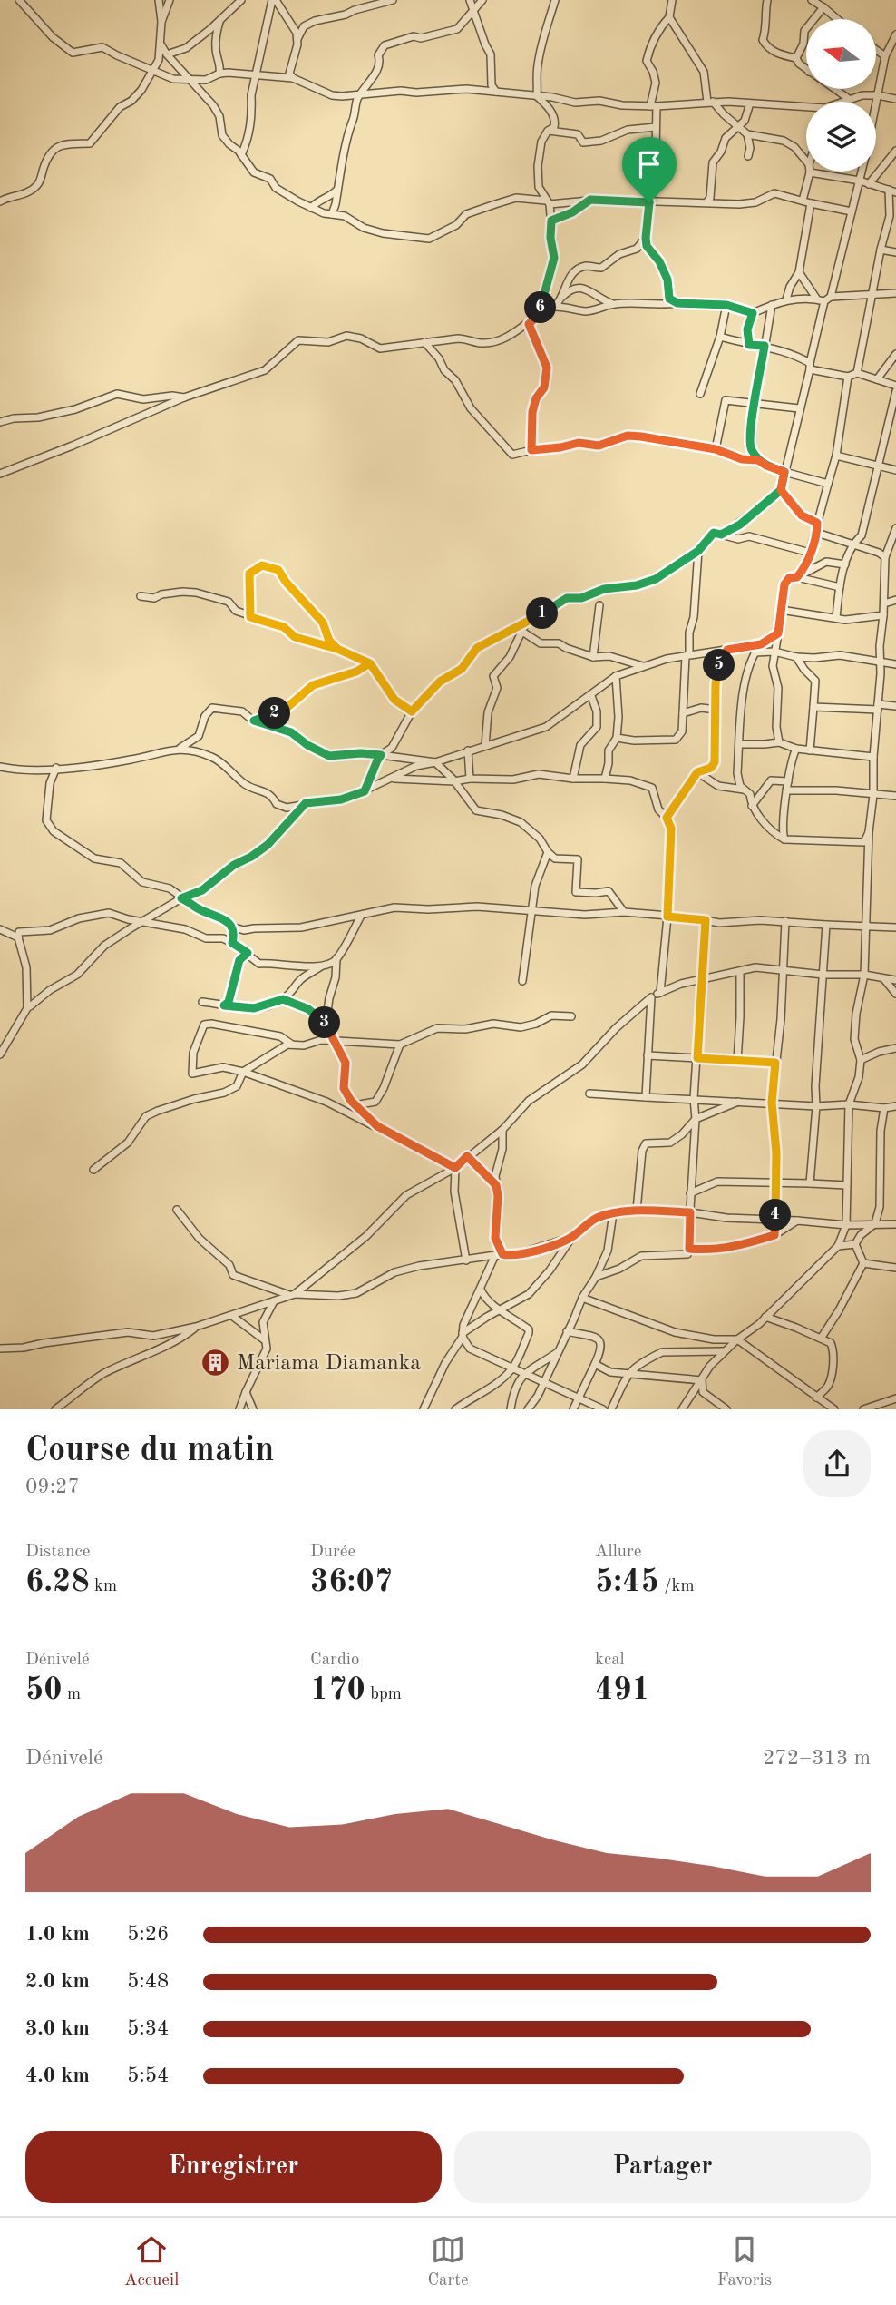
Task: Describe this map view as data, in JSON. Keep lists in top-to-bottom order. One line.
{"places":{"building":["Mariama Diamanka"]},"north":"left","page":{"pins":["6","1","5","2","3","4"],"heading":["Course du matin","09:27"],"stats":[["Distance","6.28 km"],["Durée","36:07"],["Allure","5:45 /km"],["Dénivelé","50 m"],["Cardio","170 bpm"],["kcal","491"]],"chart":["Dénivelé","272–313 m"],"list":[{"name":"1.0 km","note":"5:26"},{"name":"2.0 km","note":"5:48"},{"name":"3.0 km","note":"5:34"},{"name":"4.0 km","note":"5:54"}],"buttons":["Enregistrer","Partager"],"tabs":["Accueil","Carte","Favoris"]}}
